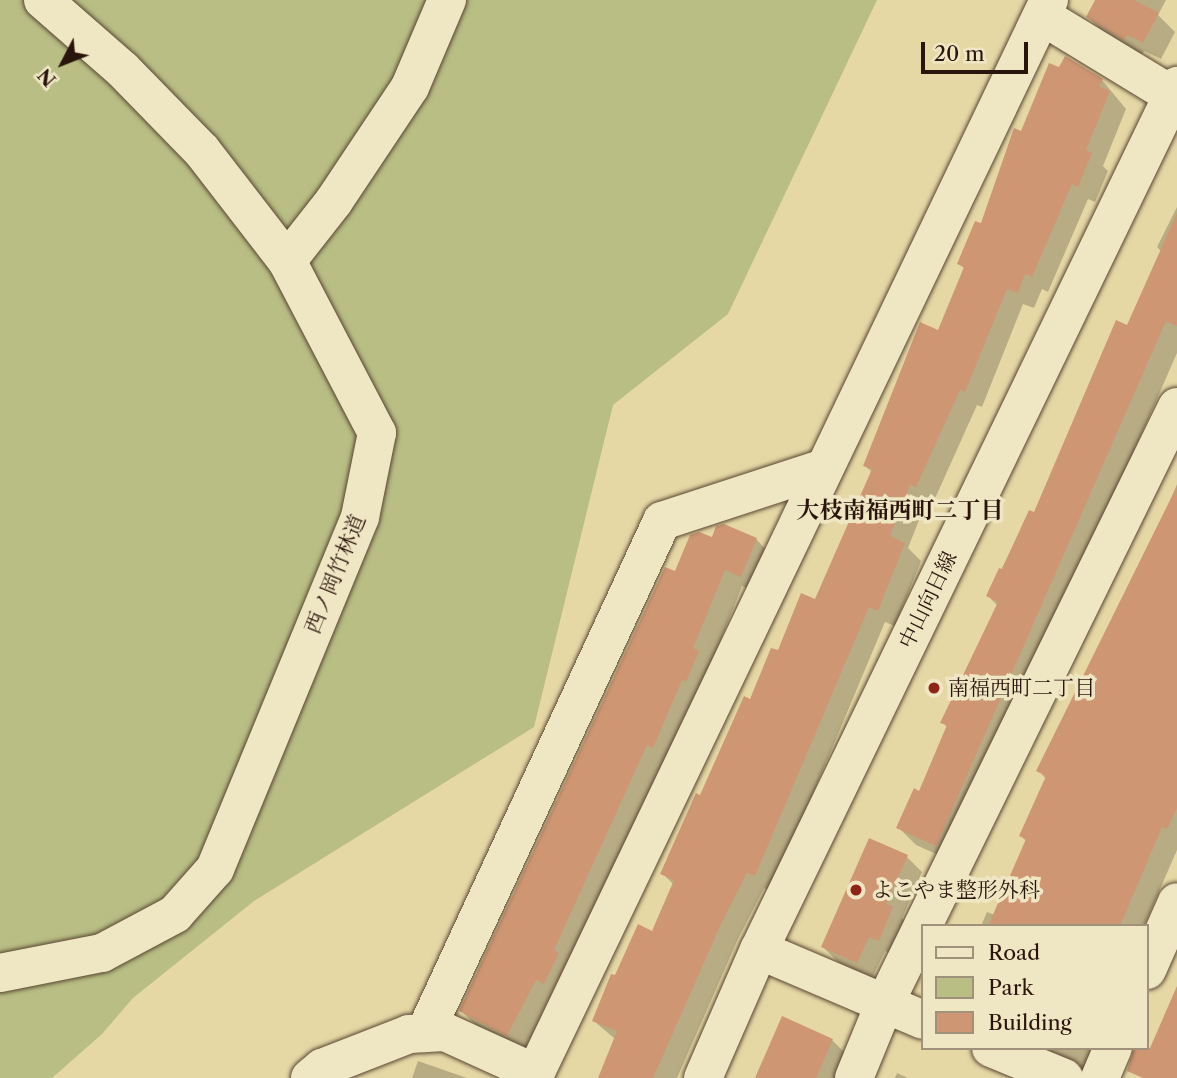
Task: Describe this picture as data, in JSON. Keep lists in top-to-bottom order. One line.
{"streets":{"street":["西ノ岡竹林道","中山向日線"]},"districts":["大枝南福西町二丁目"],"places":["南福西町二丁目","よこやま整形外科"],"legend":["Road","Park","Building"],"scale_bar":"20 m","north":"bottom left"}
